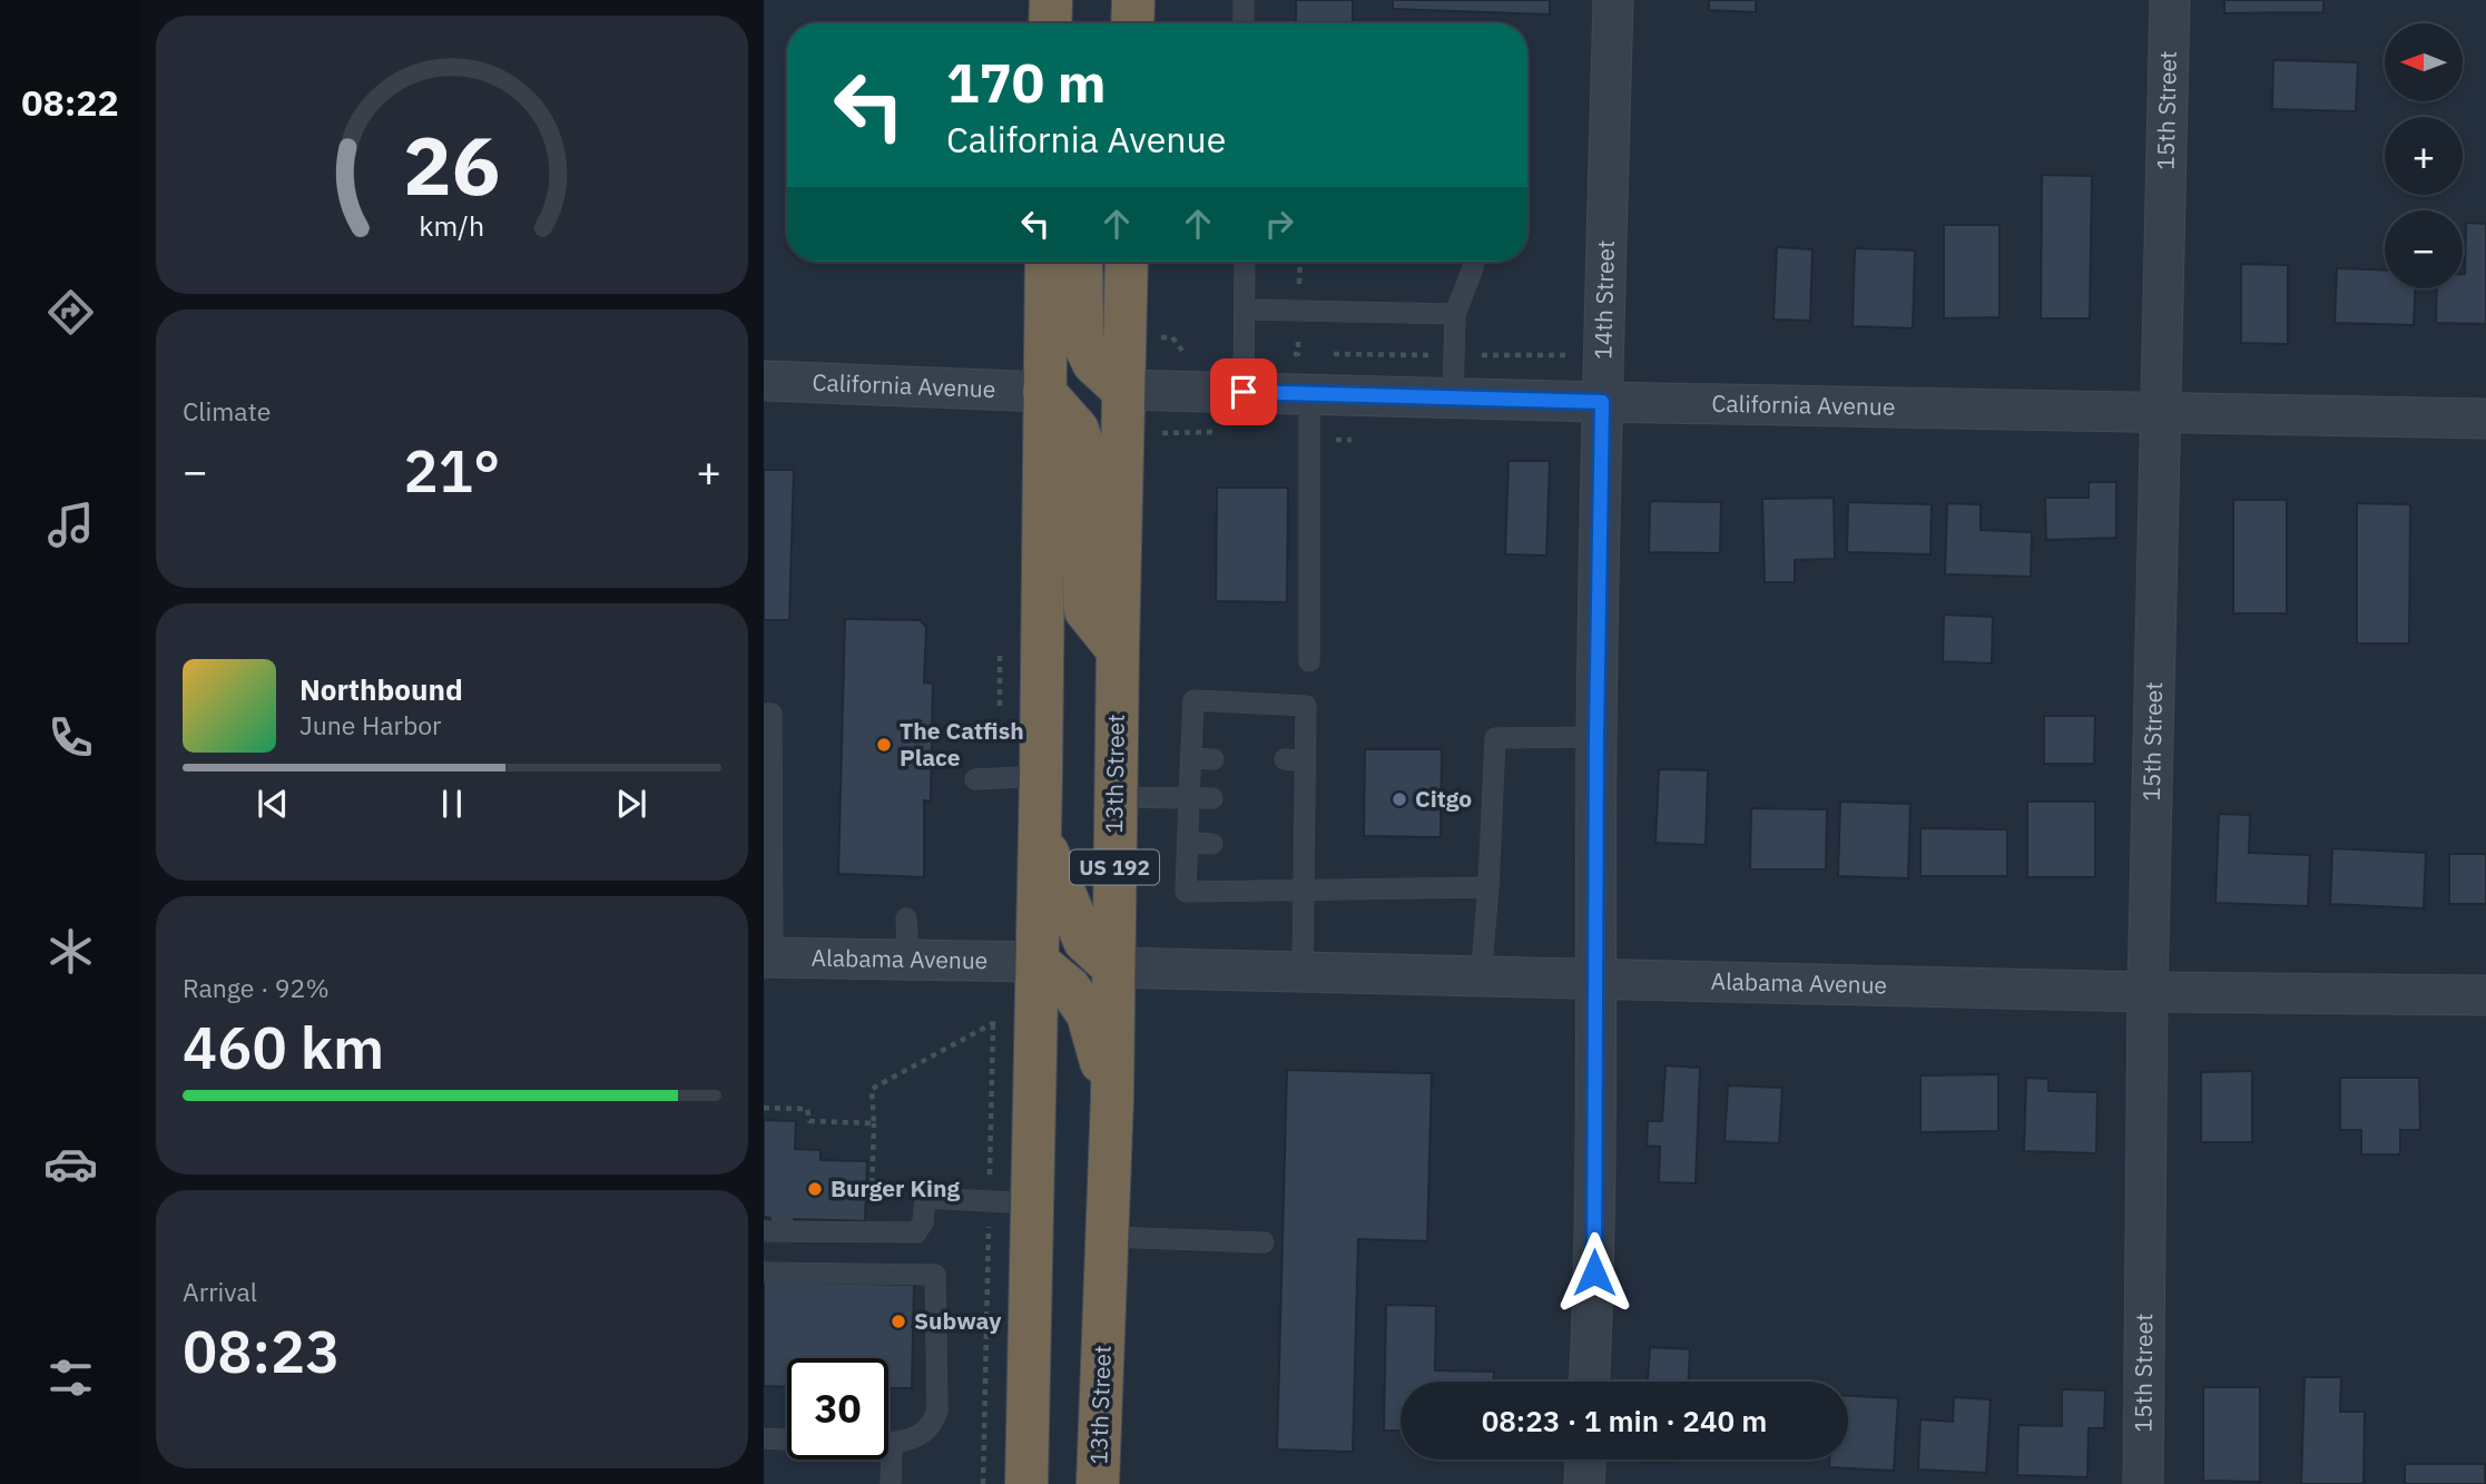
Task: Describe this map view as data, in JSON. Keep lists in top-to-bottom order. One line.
{"streets":{"highway":["13th Street","US 192"],"street":["15th Street","14th Street","California Avenue","Alabama Avenue"]},"crossings":[["15th Street","California Avenue"],["15th Street","Alabama Avenue"],["14th Street","California Avenue"],["14th Street","Alabama Avenue"],["California Avenue","13th Street"],["California Avenue","US 192"],["13th Street","Alabama Avenue"],["US 192","Alabama Avenue"]],"places":["The Catfish Place","Citgo","Burger King","Subway"],"north":"left","page":{"tabs":"08:22","map_buttons":["+","−"],"turn":["170 m","California Avenue"],"tile":["Climate",["Range · 92%","460 km"],["Arrival","08:23"]],"heat":["−","21°","+"],"song":["Northbound","June Harbor"],"limit":"30","trip":"08:23 · 1 min · 240 m","gauge":["26","km/h"]}}
